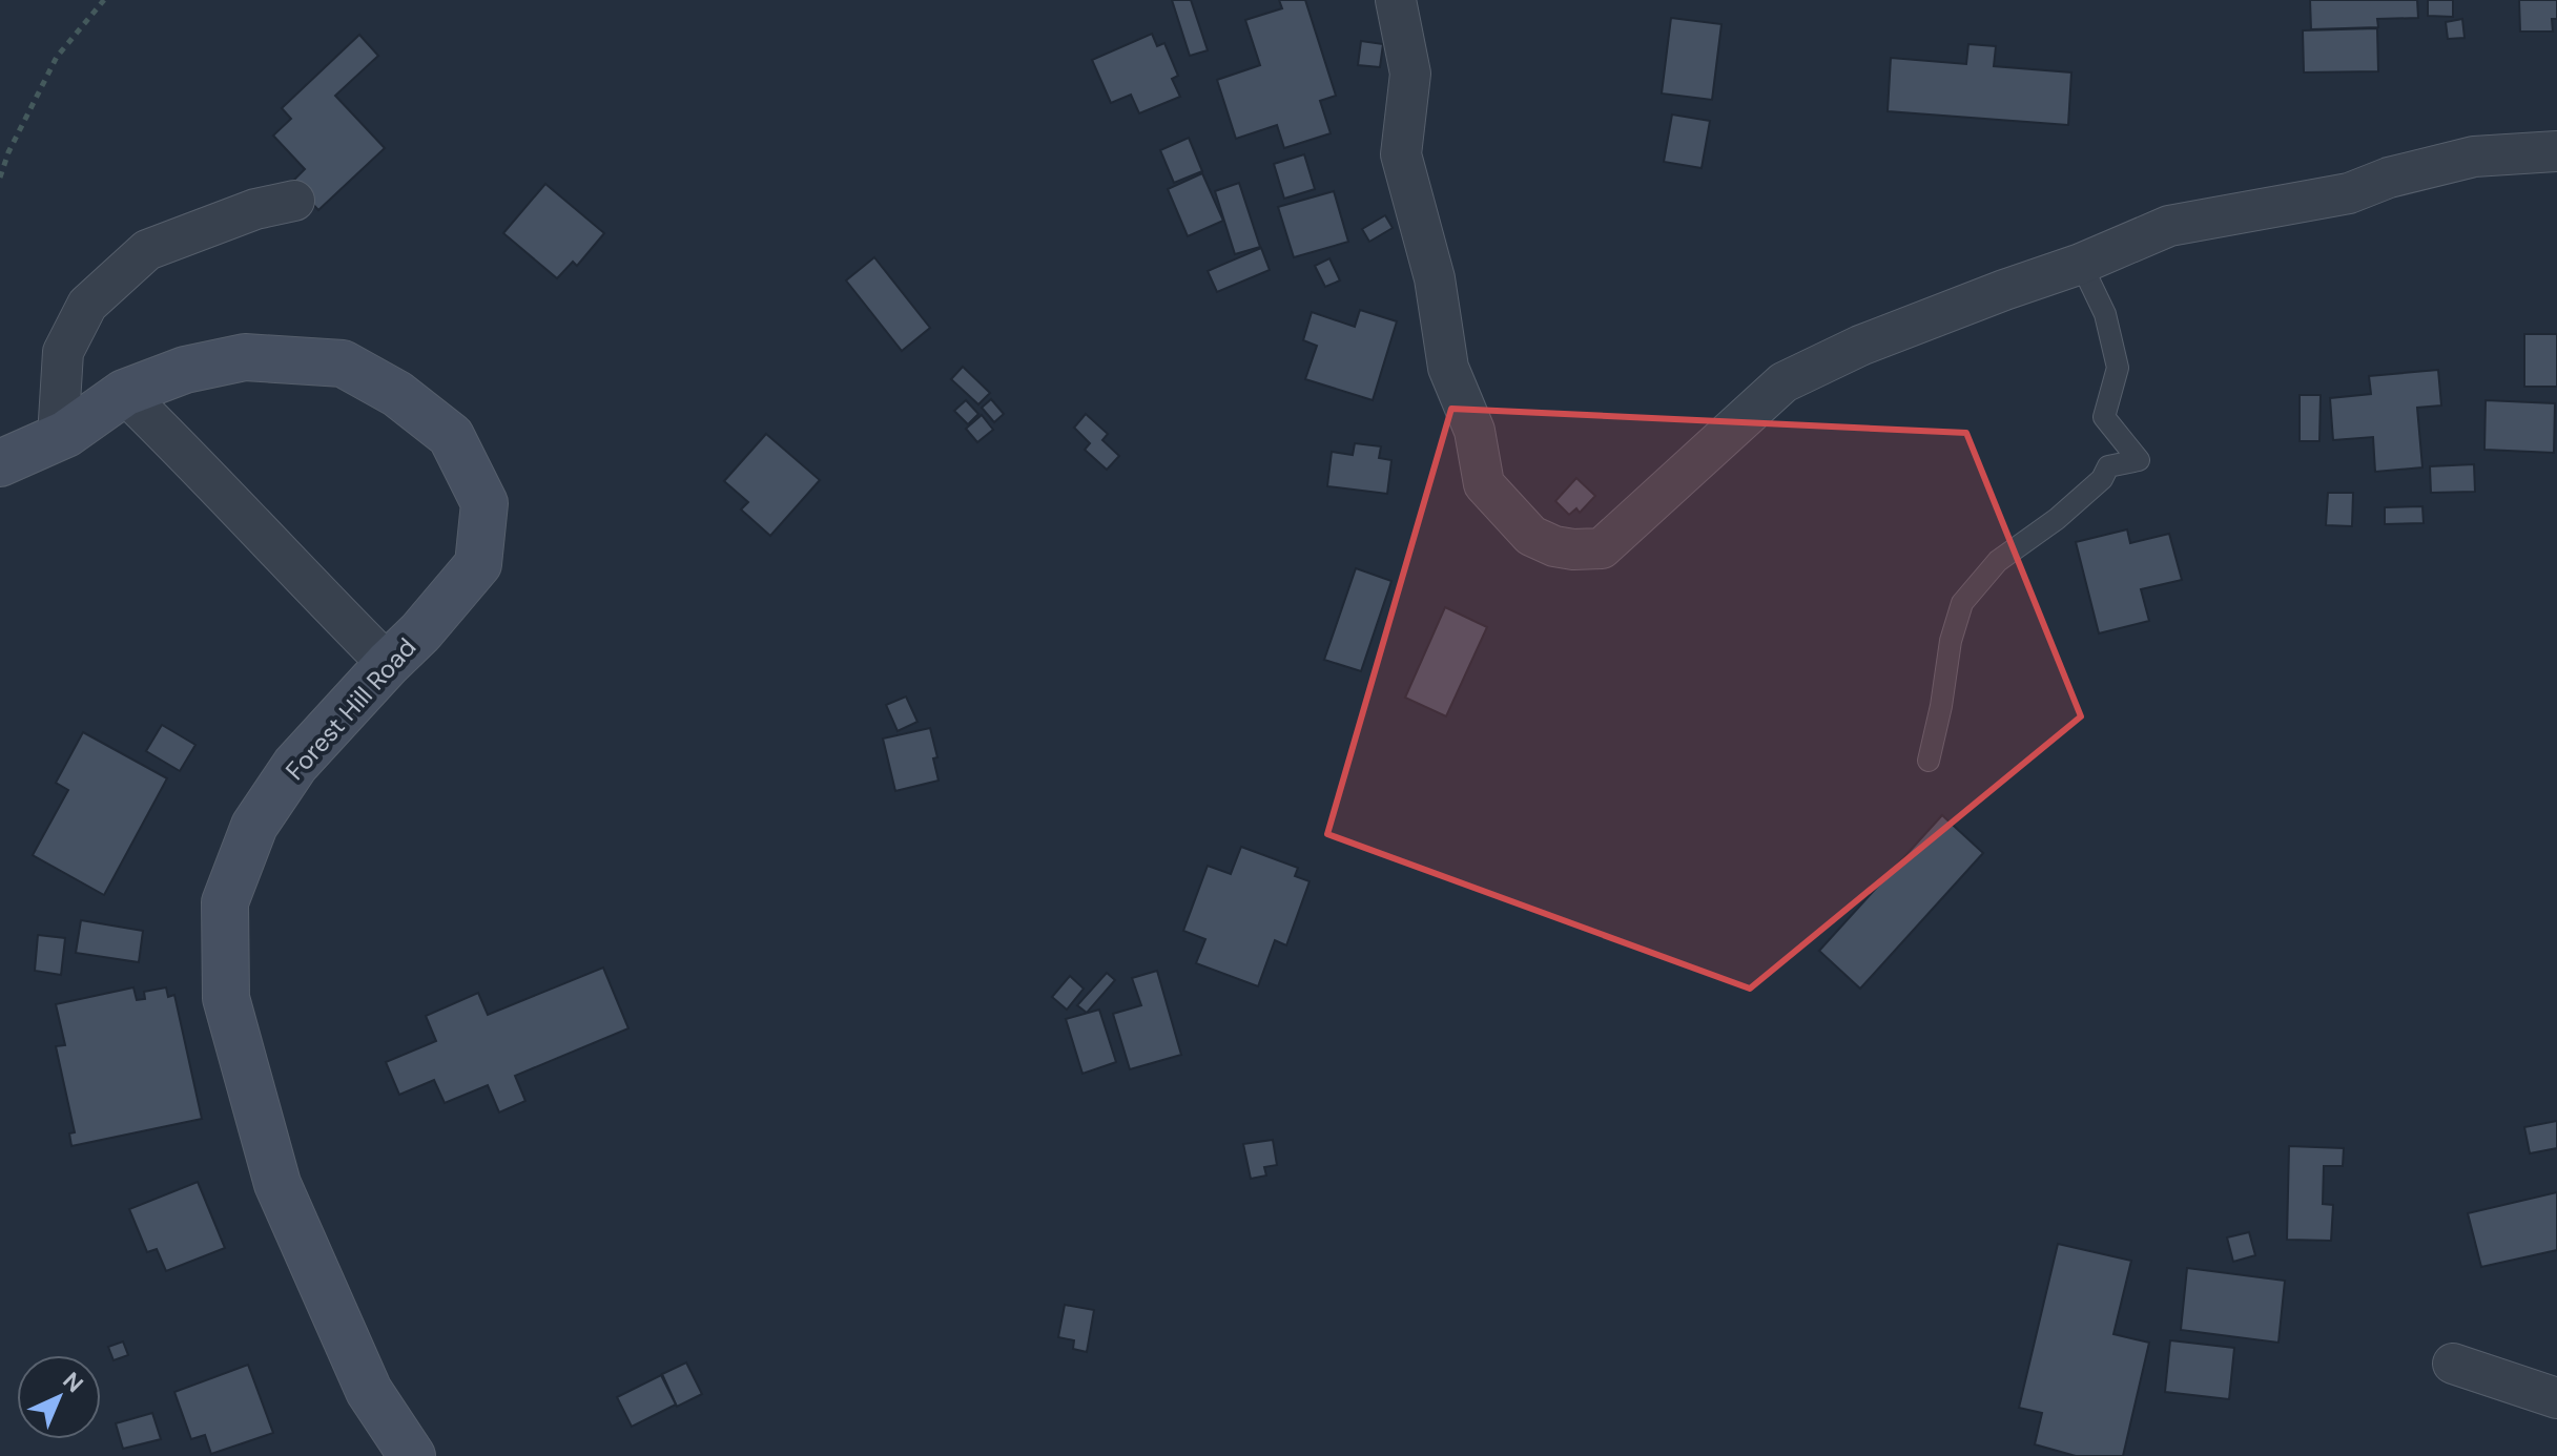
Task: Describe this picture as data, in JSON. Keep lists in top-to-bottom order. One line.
{"streets":{"street":["Forest Hill Road"]},"north":"top right"}
